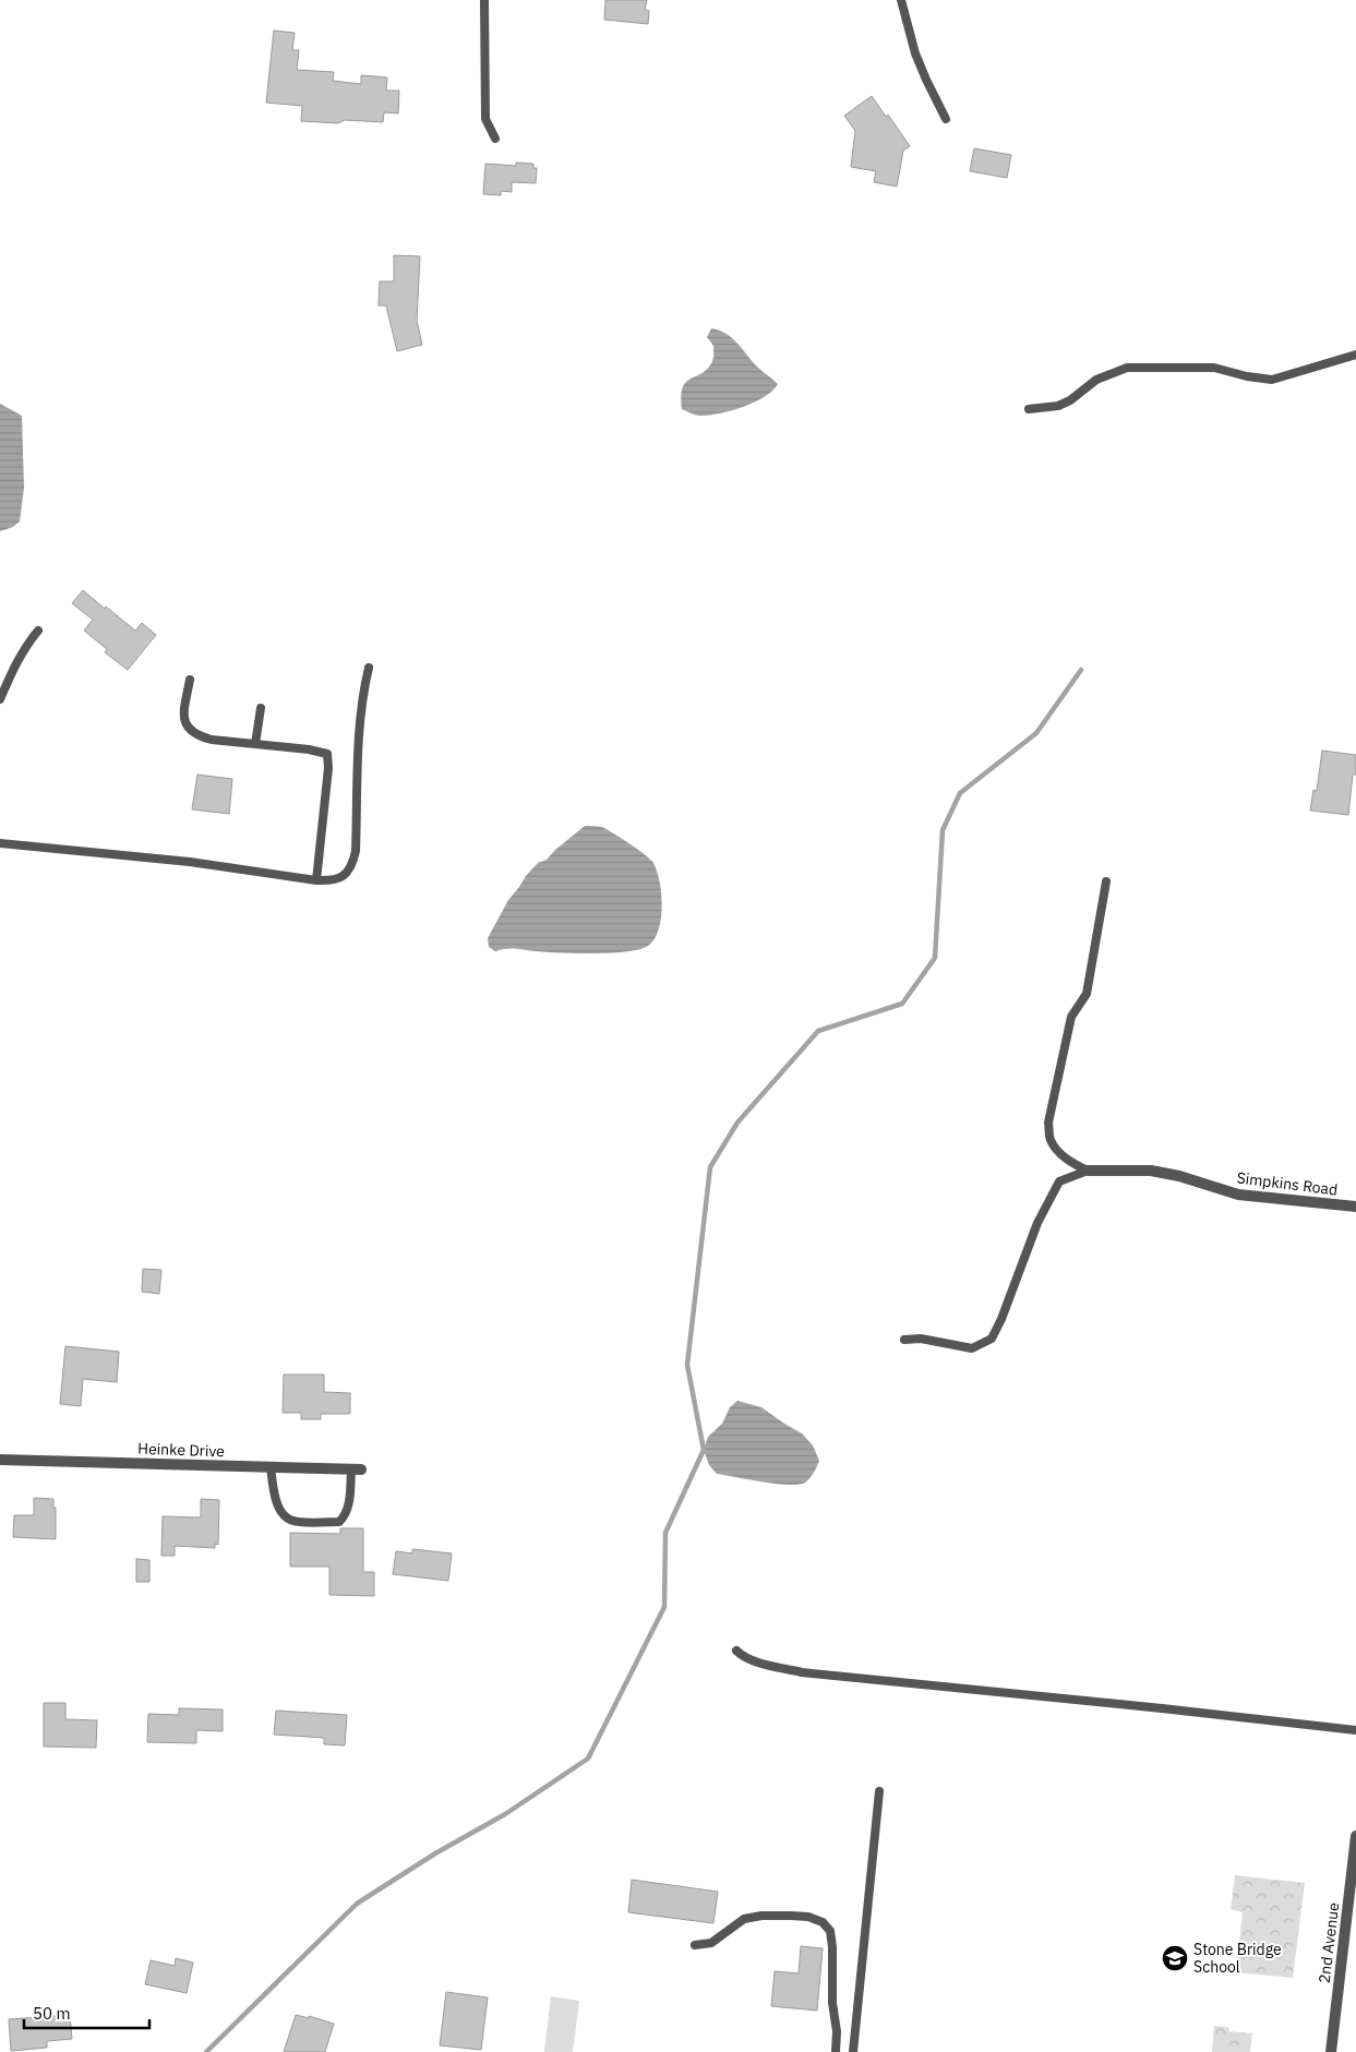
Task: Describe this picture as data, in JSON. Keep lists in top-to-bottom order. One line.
{"streets":{"street":["Simpkins Road","Heinke Drive","2nd Avenue"]},"places":{"school or university":["Stone Bridge School"]},"scale_bar":"50 m"}
